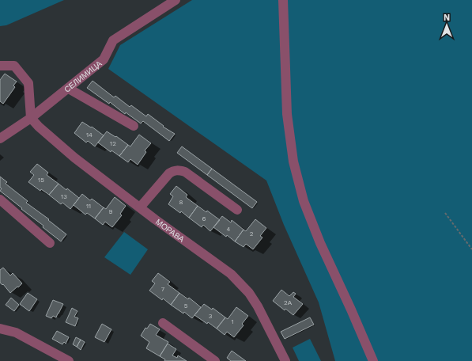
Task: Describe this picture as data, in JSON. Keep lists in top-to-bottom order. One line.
{"streets":{"street":["СЕЛИМИЦА","МОРАВА"]},"crossings":[["СЕЛИМИЦА","МОРАВА"]],"house_numbers":["14","12","15","13","8","11","9","6","4","2","7","2А","5","3","1"],"north":"top"}
